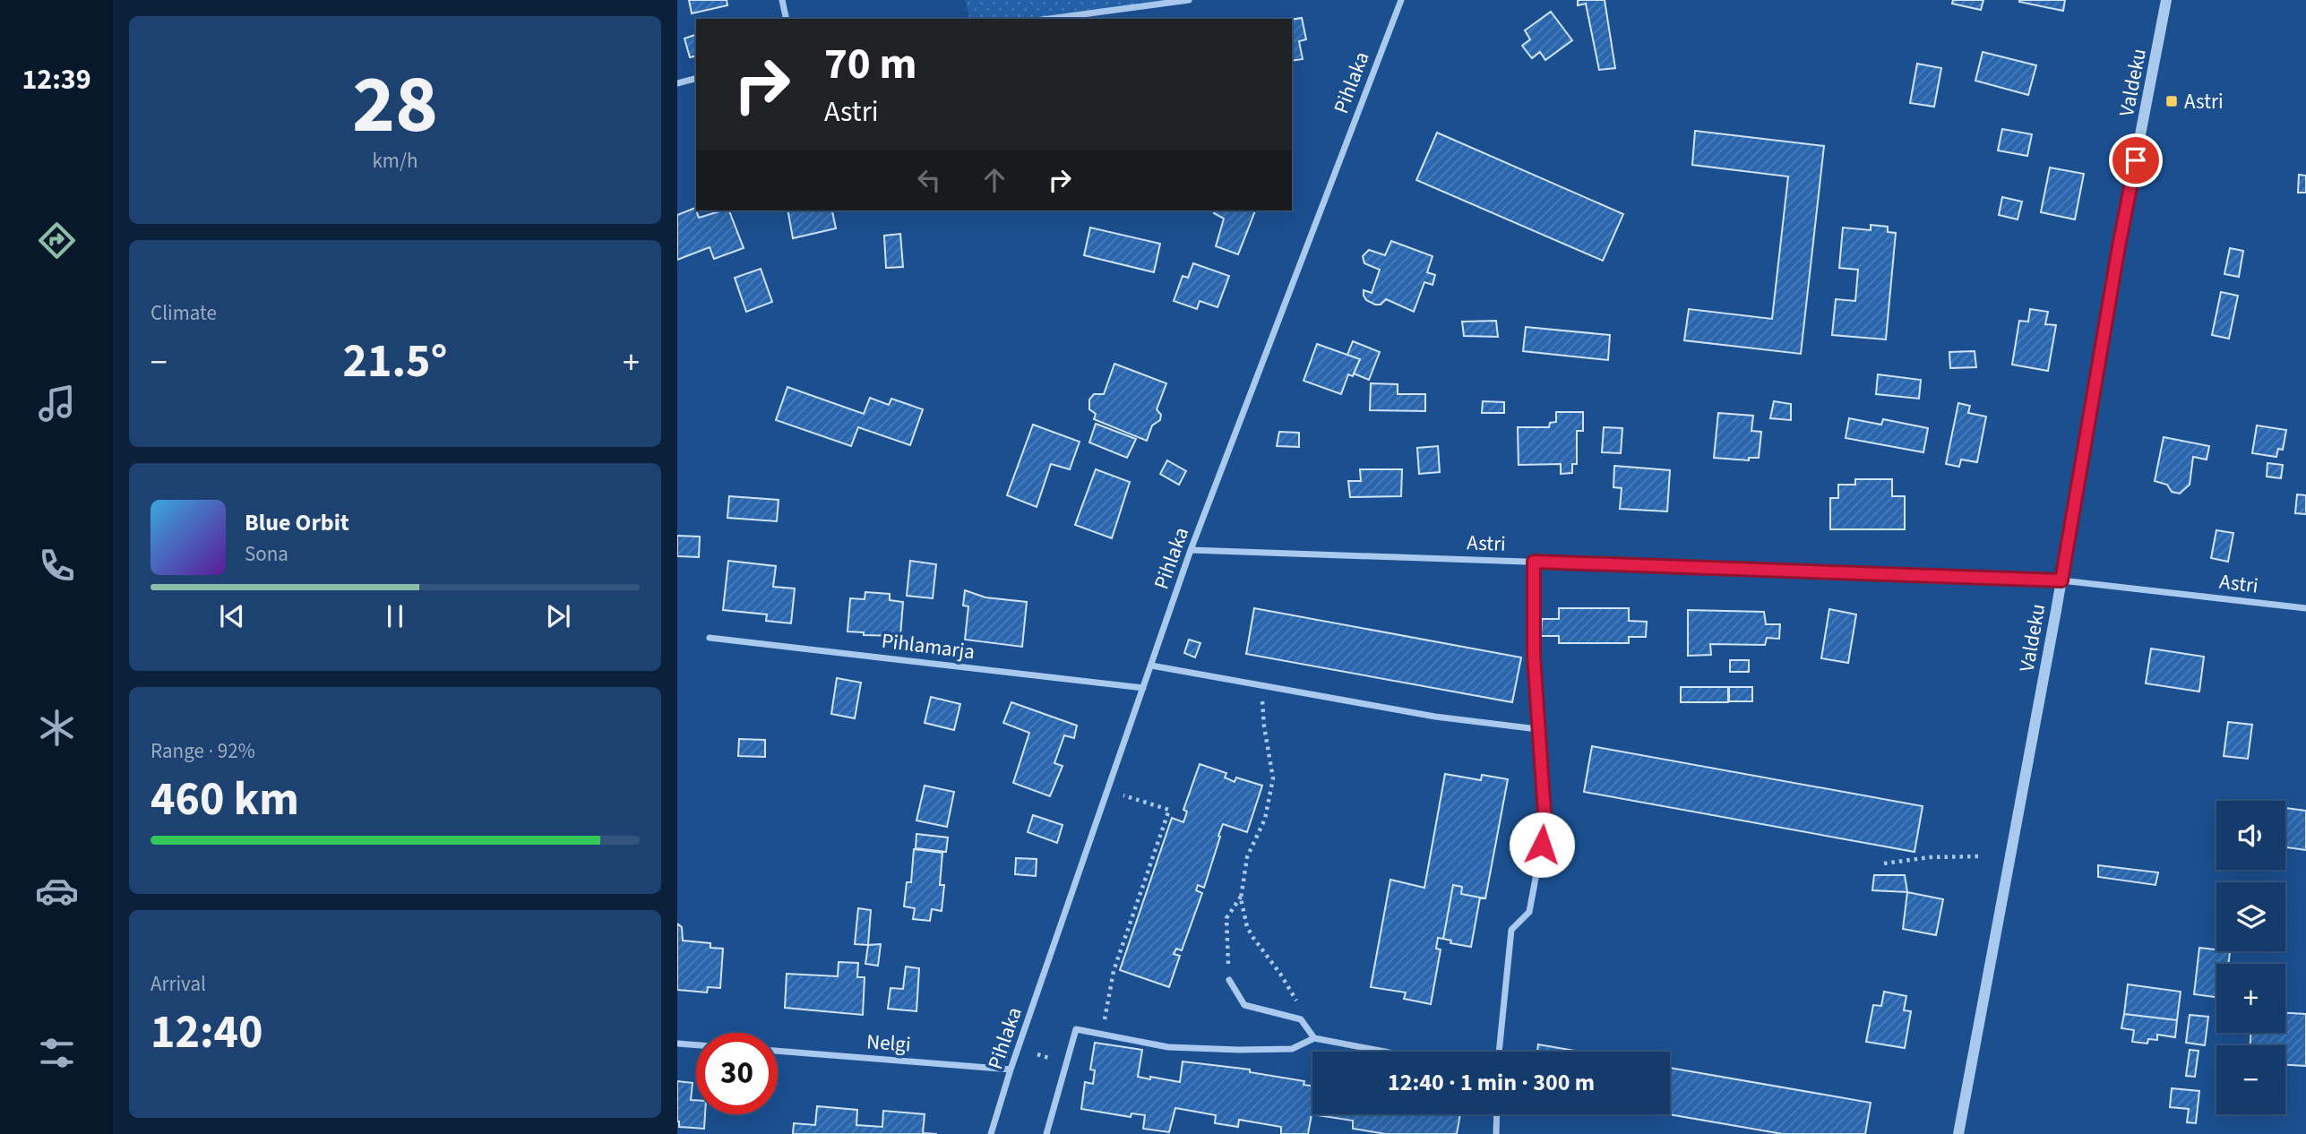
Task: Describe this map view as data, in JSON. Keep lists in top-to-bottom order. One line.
{"streets":{"street":["Pihlaka","Valdeku","Astri","Pihlamarja","Nelgi"]},"crossings":[["Pihlaka","Astri"],["Pihlaka","Pihlamarja"],["Pihlaka","Nelgi"],["Valdeku","Astri"]],"places":{"transit":["Astri"]},"page":{"tabs":"12:39","tile":[["28","km/h"],"Climate",["Range · 92%","460 km"],["Arrival","12:40"]],"turn":["70 m","Astri"],"heat":["−","21.5°","+"],"song":["Blue Orbit","Sona"],"map_buttons":["+","−"],"limit":"30","trip":"12:40 · 1 min · 300 m"}}
